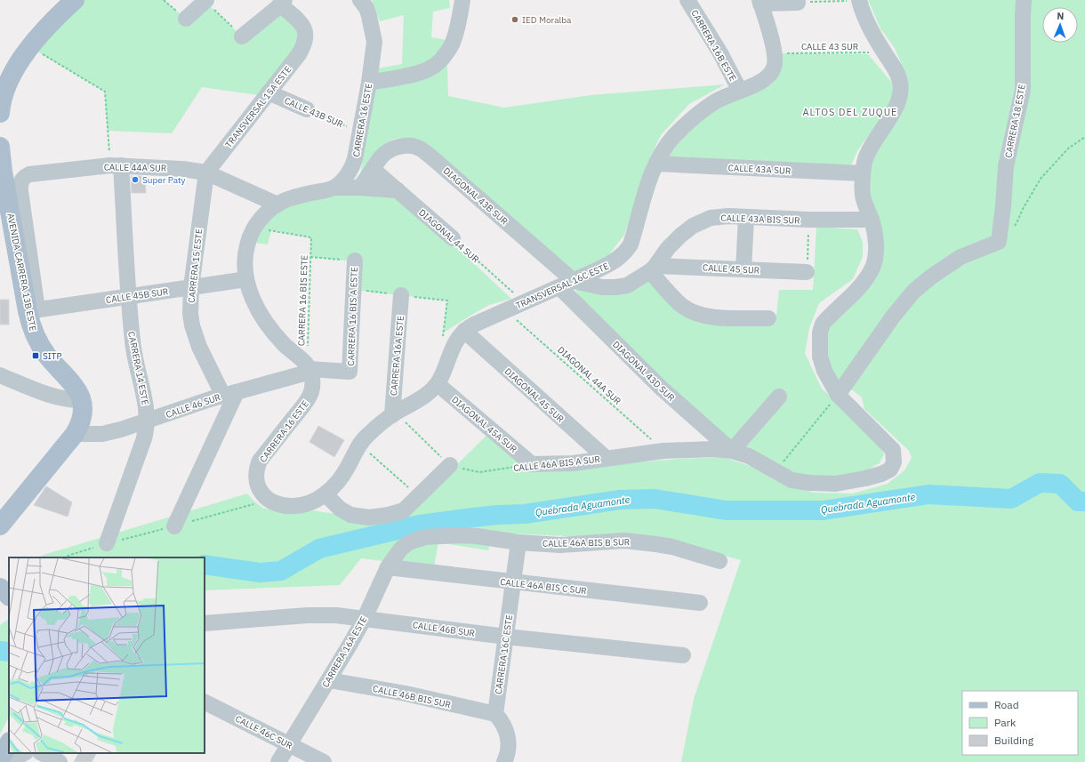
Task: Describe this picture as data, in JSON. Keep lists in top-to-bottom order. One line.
{"streets":{"main road":["AVENIDA CARRERA 13B ESTE"],"street":["CARRERA 16B ESTE","TRANSVERSAL 15A ESTE","CALLE 43B SUR","CARRERA 16 ESTE","CARRERA 18 ESTE","CALLE 44A SUR","CALLE 43A SUR","DIAGONAL 43B SUR","CALLE 43A BIS SUR","DIAGONAL 44 SUR","CARRERA 15 ESTE","CALLE 45 SUR","TRANSVERSAL 16C ESTE","CALLE 45B SUR","CARRERA 16 BIS A ESTE","CARRERA 16A ESTE","CARRERA 14 ESTE","DIAGONAL 43D SUR","DIAGONAL 45 SUR","CALLE 46 SUR","DIAGONAL 45A SUR","CALLE 46A BIS A SUR","CALLE 46A BIS B SUR","CALLE 46A BIS C SUR","CALLE 46B SUR","CARRERA 16C ESTE","CALLE 46B BIS SUR","CALLE 46C SUR"],"path":["CALLE 43 SUR","CARRERA 16 BIS ESTE","DIAGONAL 44A SUR"]},"crossings":[["CARRERA 16B ESTE","TRANSVERSAL 16C ESTE"],["CALLE 43 SUR","TRANSVERSAL 16C ESTE"],["TRANSVERSAL 15A ESTE","CALLE 43B SUR"],["TRANSVERSAL 15A ESTE","CALLE 44A SUR"],["TRANSVERSAL 15A ESTE","CARRERA 15 ESTE"],["CALLE 43B SUR","CARRERA 16 ESTE"],["CARRERA 16 ESTE","TRANSVERSAL 16C ESTE"],["CARRERA 16 ESTE","CARRERA 16 BIS ESTE"],["CARRERA 16 ESTE","CALLE 46 SUR"],["CALLE 44A SUR","CARRERA 15 ESTE"],["CALLE 44A SUR","AVENIDA CARRERA 13B ESTE"],["CALLE 44A SUR","CALLE 45B SUR"],["CALLE 44A SUR","CARRERA 14 ESTE"],["CALLE 43A SUR","TRANSVERSAL 16C ESTE"],["DIAGONAL 43B SUR","DIAGONAL 44 SUR"],["DIAGONAL 43B SUR","TRANSVERSAL 16C ESTE"],["DIAGONAL 43B SUR","DIAGONAL 43D SUR"],["CALLE 43A BIS SUR","CALLE 45 SUR"],["DIAGONAL 44 SUR","TRANSVERSAL 16C ESTE"],["CARRERA 15 ESTE","CALLE 45B SUR"],["CARRERA 15 ESTE","CALLE 46 SUR"],["AVENIDA CARRERA 13B ESTE","CALLE 45B SUR"],["TRANSVERSAL 16C ESTE","CARRERA 16A ESTE"],["TRANSVERSAL 16C ESTE","DIAGONAL 43D SUR"],["TRANSVERSAL 16C ESTE","DIAGONAL 44A SUR"],["TRANSVERSAL 16C ESTE","DIAGONAL 45 SUR"],["TRANSVERSAL 16C ESTE","DIAGONAL 45A SUR"],["CALLE 45B SUR","CARRERA 14 ESTE"],["CARRERA 16 BIS ESTE","CALLE 46 SUR"],["CARRERA 16 BIS A ESTE","CALLE 46 SUR"],["CARRERA 16A ESTE","CALLE 46A BIS B SUR"],["CARRERA 16A ESTE","CALLE 46A BIS C SUR"],["CARRERA 16A ESTE","CALLE 46B SUR"],["CARRERA 16A ESTE","CALLE 46B BIS SUR"],["CARRERA 16A ESTE","CALLE 46C SUR"],["CARRERA 14 ESTE","CALLE 46 SUR"],["DIAGONAL 43D SUR","CALLE 46A BIS A SUR"],["DIAGONAL 44A SUR","CALLE 46A BIS A SUR"],["DIAGONAL 45 SUR","CALLE 46A BIS A SUR"],["DIAGONAL 45A SUR","CALLE 46A BIS A SUR"],["CALLE 46A BIS B SUR","CARRERA 16C ESTE"],["CALLE 46A BIS C SUR","CARRERA 16C ESTE"],["CALLE 46B SUR","CARRERA 16C ESTE"],["CARRERA 16C ESTE","CALLE 46B BIS SUR"]],"districts":["ALTOS DEL ZUQUE"],"water":["Quebrada Aguamonte"],"places":{"other":["IED Moralba","Super Paty"],"transit":["SITP"]},"legend":["Road","Park","Building"],"north":"top"}
